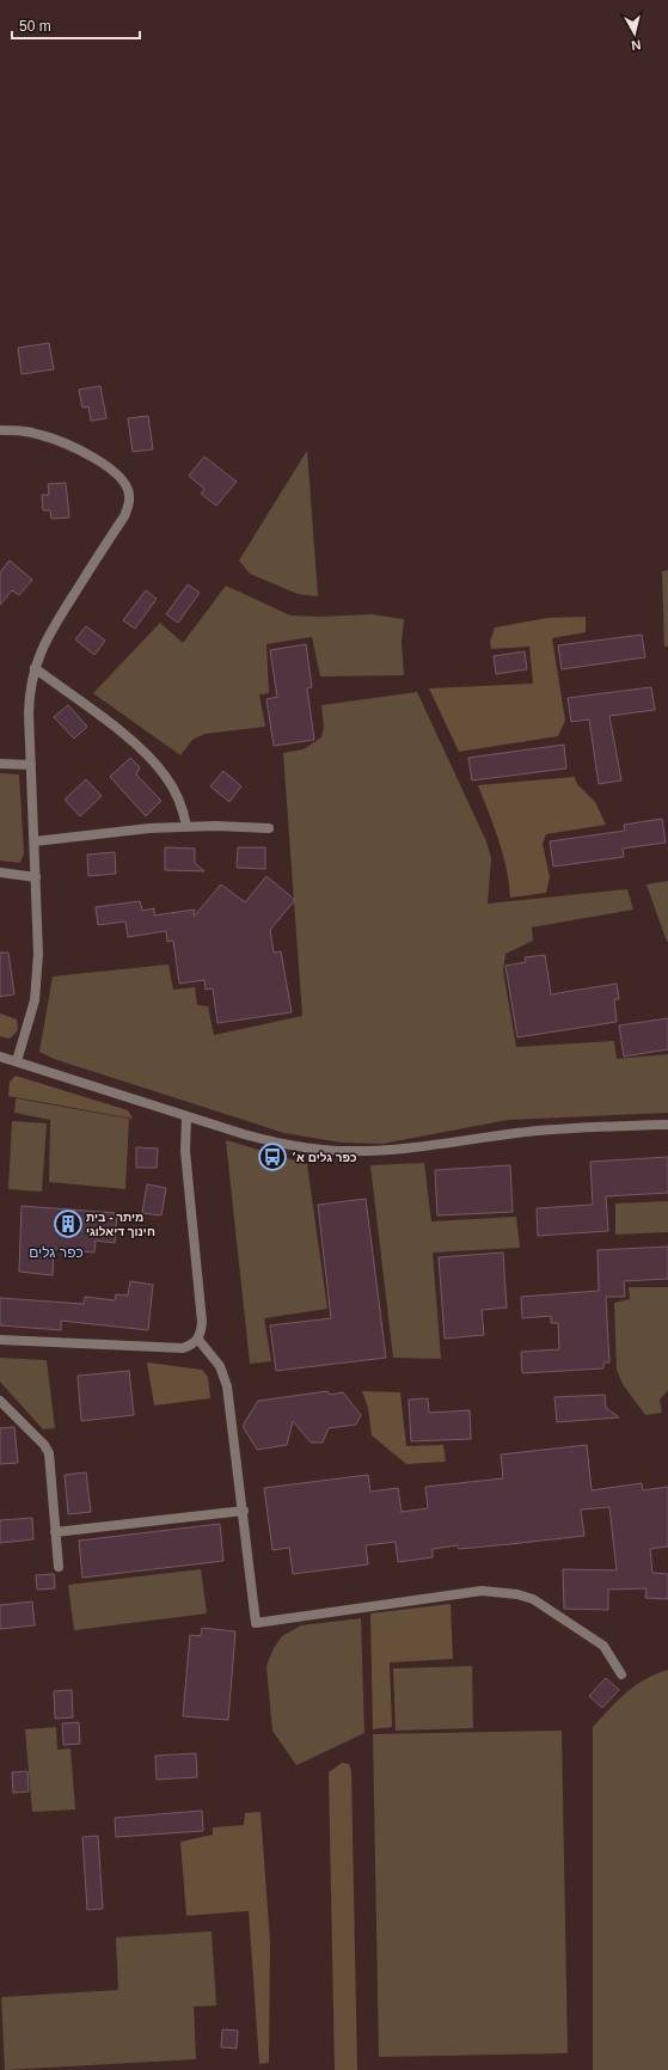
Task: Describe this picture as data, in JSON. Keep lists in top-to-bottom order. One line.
{"districts":["כפר גלים"],"places":{"bus stop":["כפר גלים א׳"],"building":["מיתר - בית חינוך דיאלוגי"]},"scale_bar":"50 m","north":"bottom"}
